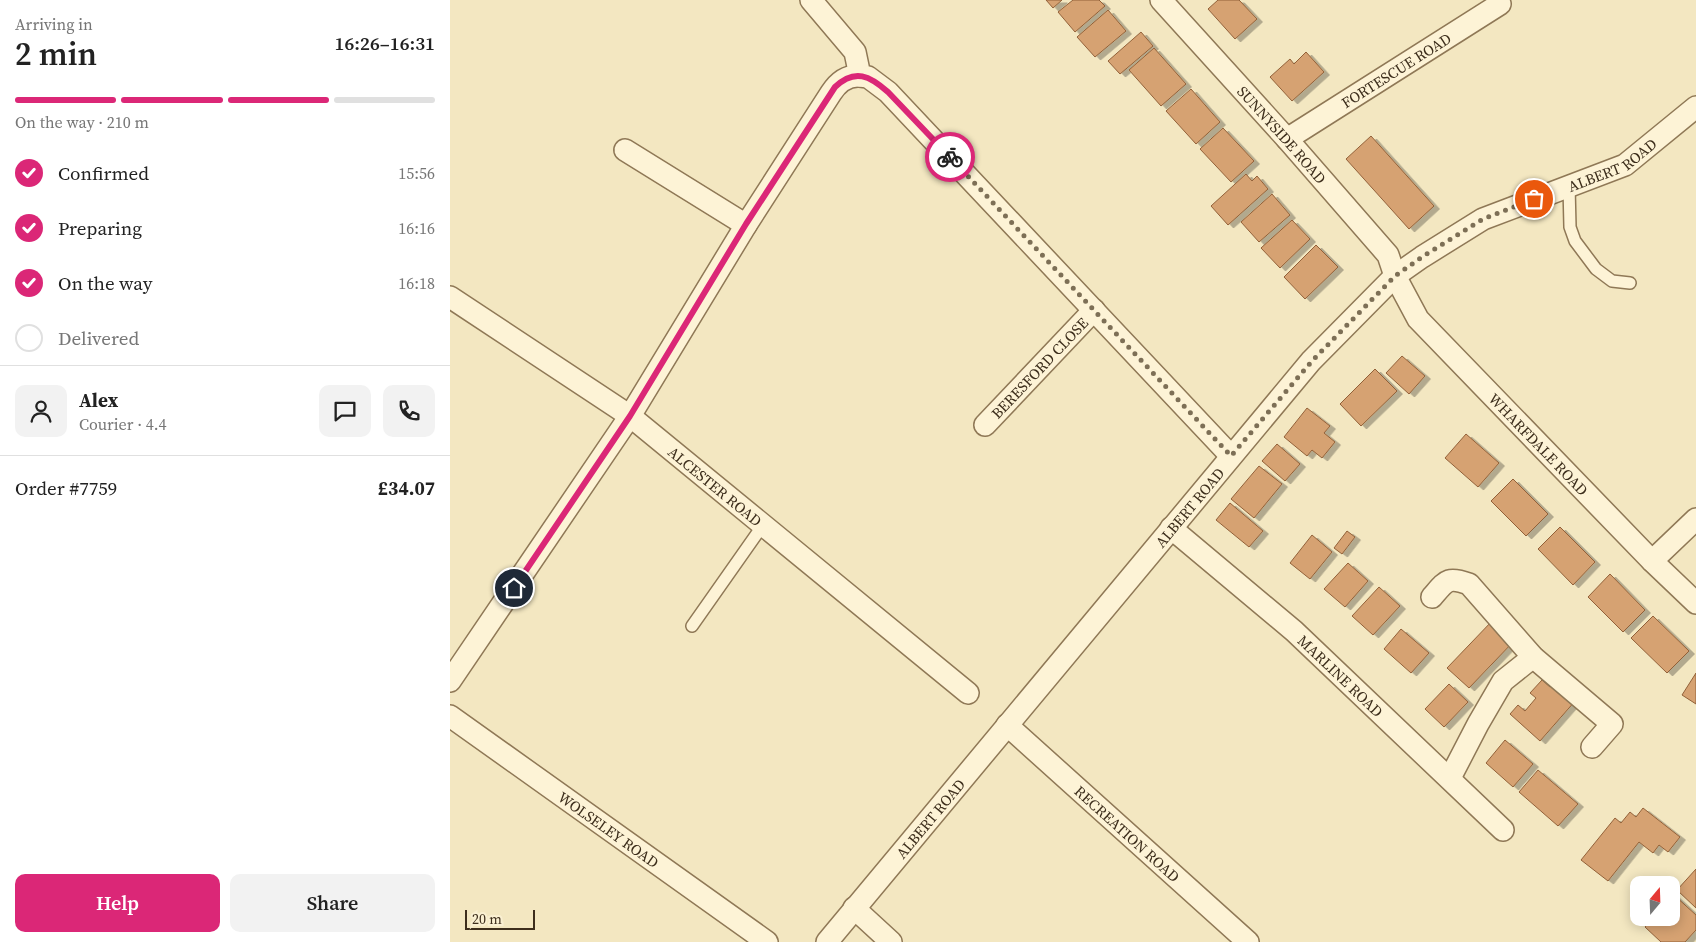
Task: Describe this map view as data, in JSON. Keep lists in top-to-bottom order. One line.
{"streets":{"street":["FORTESCUE ROAD","SUNNYSIDE ROAD","ALBERT ROAD","BERESFORD CLOSE","WHARFDALE ROAD","ALCESTER ROAD","MARLINE ROAD","WOLSELEY ROAD","RECREATION ROAD"]},"crossings":[["FORTESCUE ROAD","SUNNYSIDE ROAD"],["SUNNYSIDE ROAD","ALBERT ROAD"],["SUNNYSIDE ROAD","WHARFDALE ROAD"],["ALBERT ROAD","WHARFDALE ROAD"],["ALBERT ROAD","MARLINE ROAD"],["ALBERT ROAD","RECREATION ROAD"]],"scale_bar":"20 m","north":"top","page":{"heading":["2 min","Arriving in","16:26–16:31"],"panel":["Alex","Courier · 4.4","Order #7759","£34.07"],"bar":"On the way · 210 m","list":[["Confirmed","15:56"],["Preparing","16:16"],["On the way","16:18"],"Delivered"],"buttons":["Help","Share"],"scale":"20 m"}}
